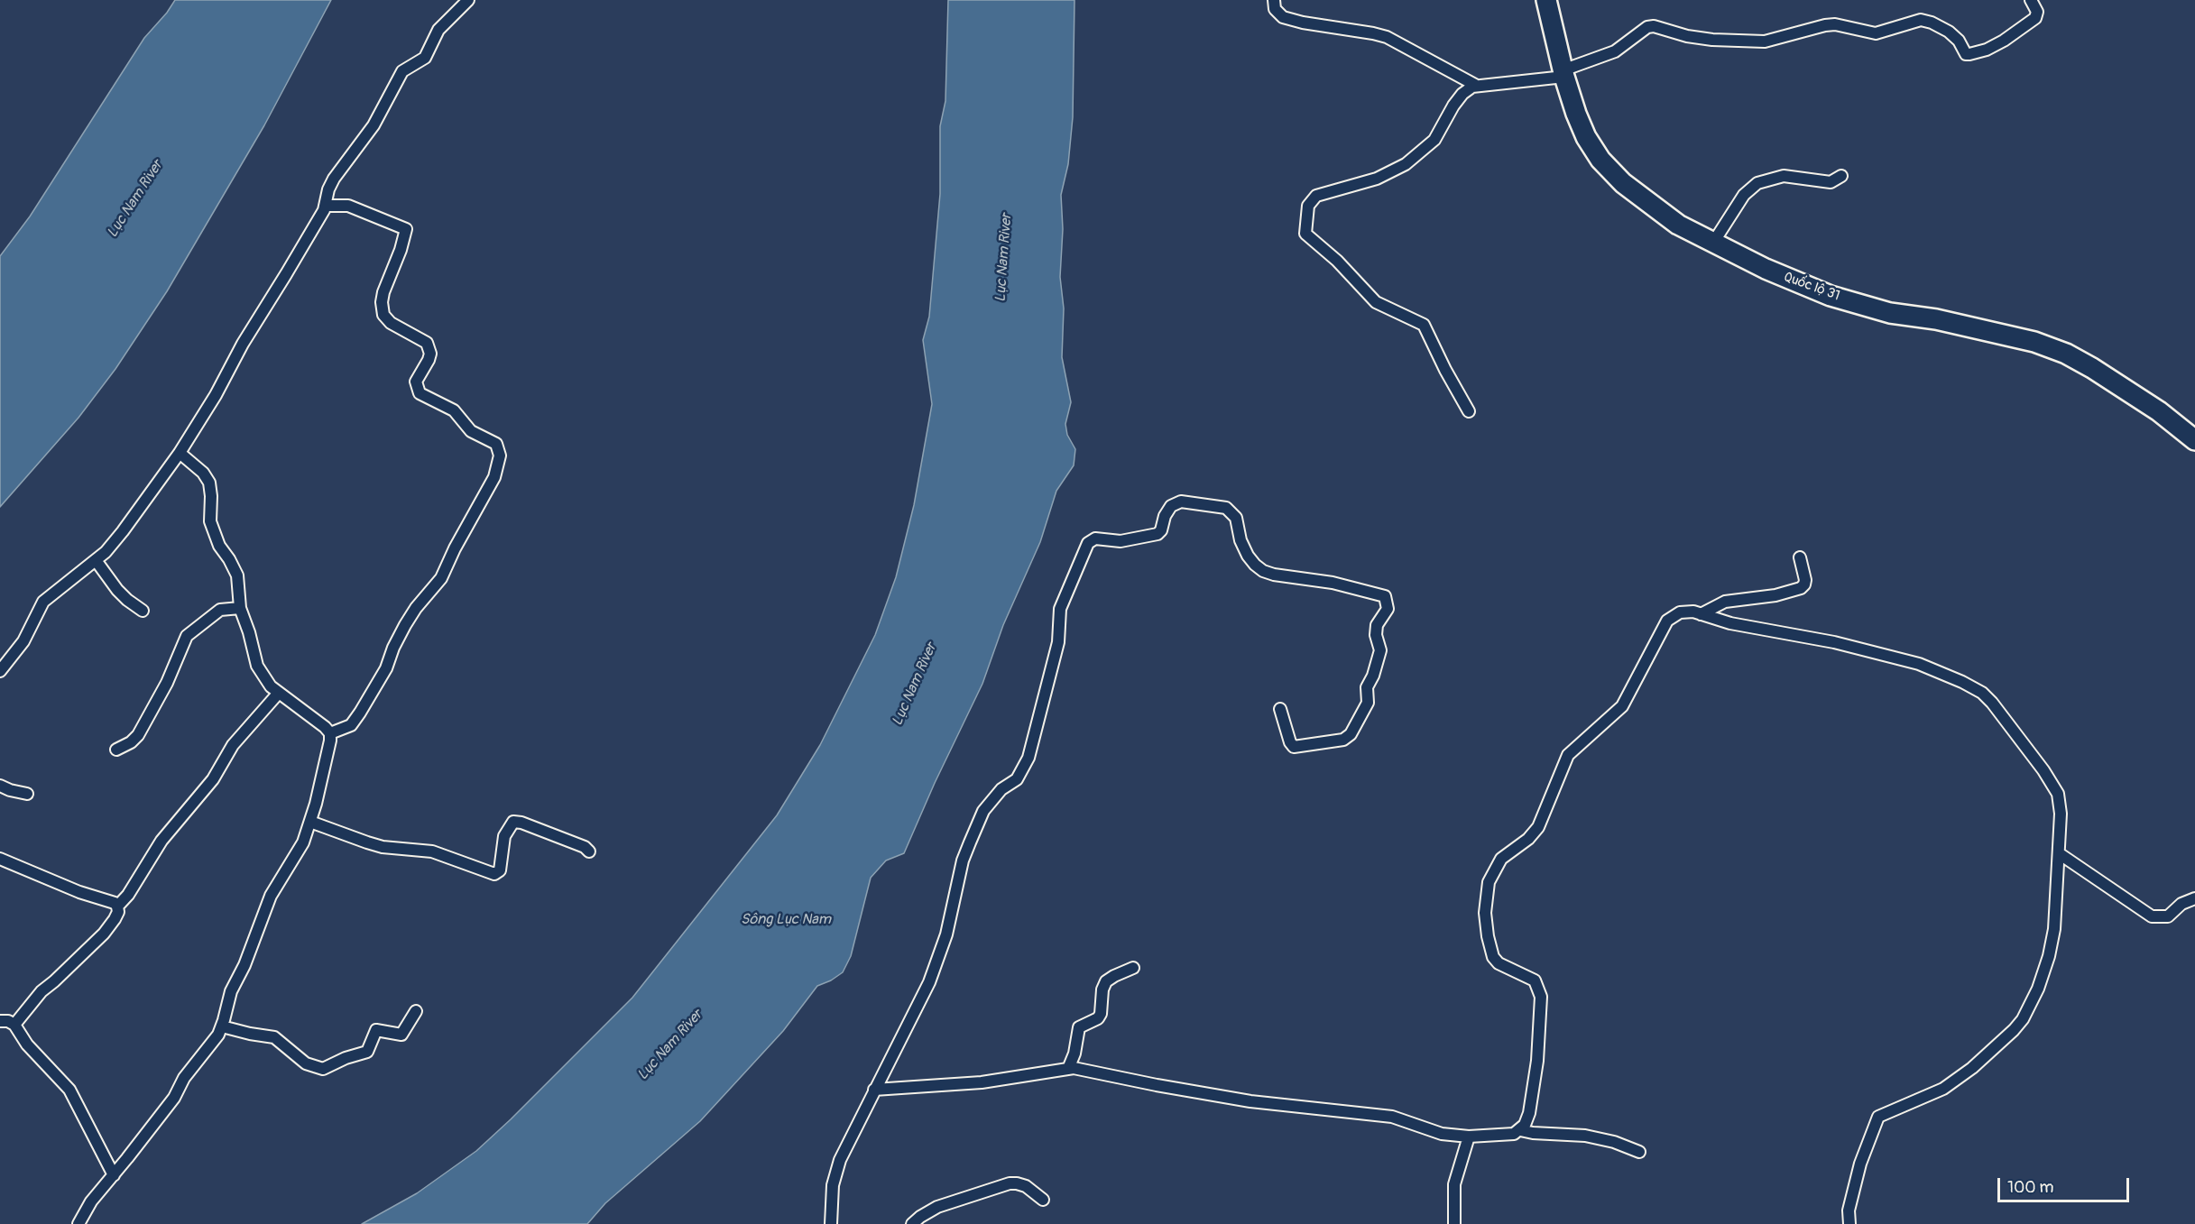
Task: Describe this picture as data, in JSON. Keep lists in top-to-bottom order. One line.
{"streets":{"highway":["Quốc lộ 31"]},"water":["Lục Nam River","Sông Lục Nam"],"scale_bar":"100 m"}
